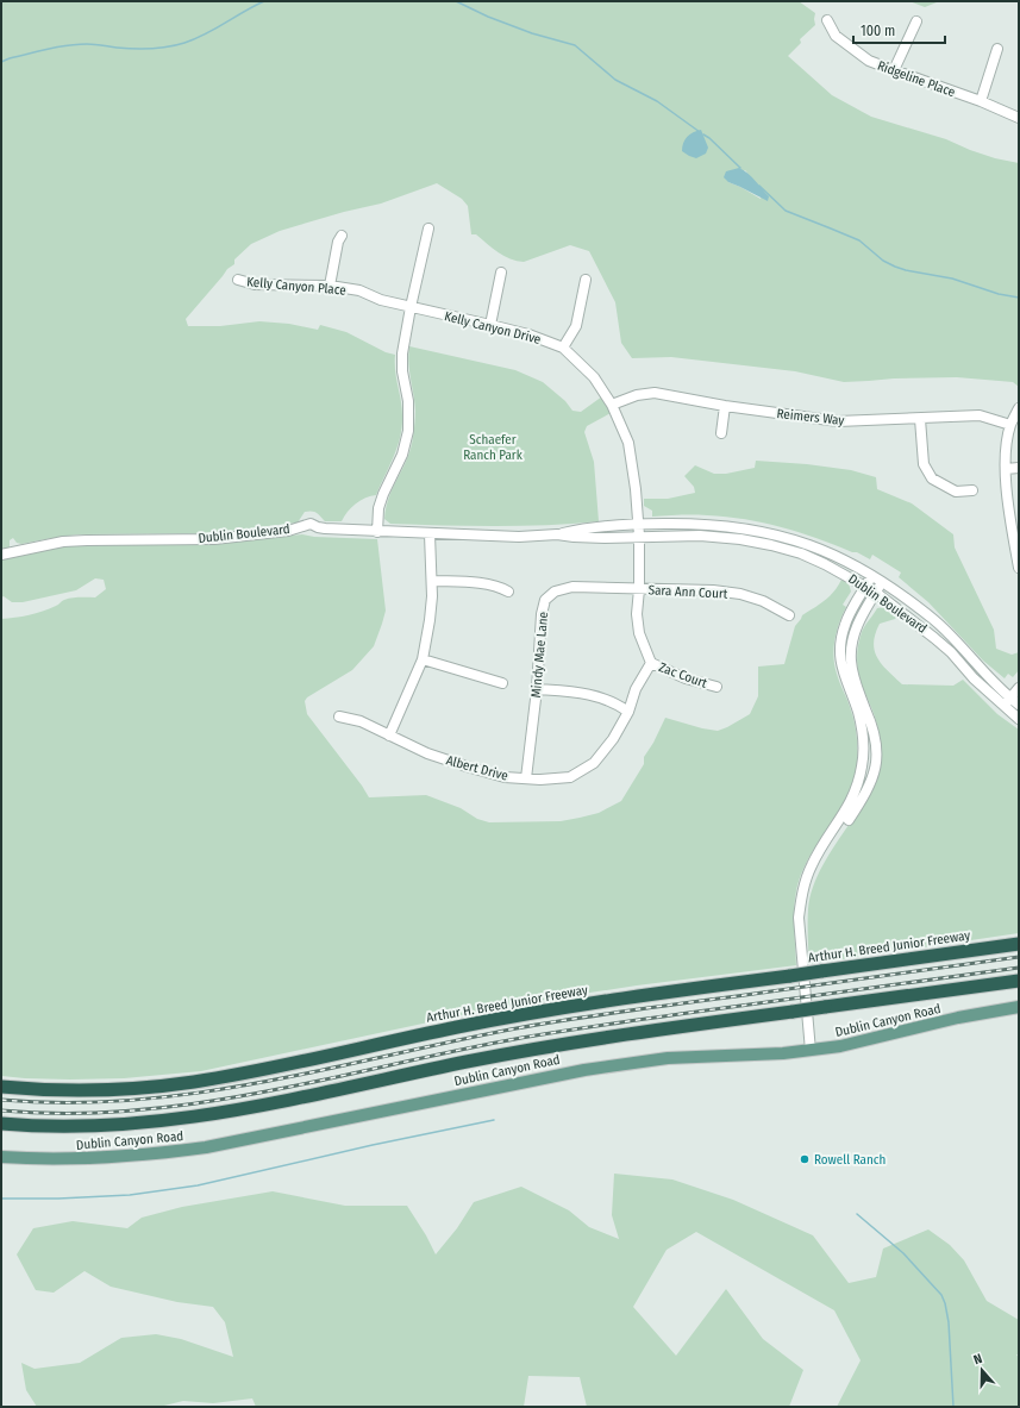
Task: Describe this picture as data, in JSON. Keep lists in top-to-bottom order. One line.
{"streets":{"highway":["Arthur H. Breed Junior Freeway"],"main road":["Dublin Canyon Road"],"street":["Ridgeline Place","Kelly Canyon Place","Kelly Canyon Drive","Reimers Way","Dublin Boulevard","Sara Ann Court","Mindy Mae Lane","Zac Court","Albert Drive"]},"crossings":[["Kelly Canyon Place","Kelly Canyon Drive"],["Kelly Canyon Drive","Reimers Way"],["Kelly Canyon Drive","Dublin Boulevard"],["Kelly Canyon Drive","Sara Ann Court"],["Kelly Canyon Drive","Mindy Mae Lane"],["Kelly Canyon Drive","Zac Court"],["Kelly Canyon Drive","Albert Drive"],["Sara Ann Court","Mindy Mae Lane"],["Mindy Mae Lane","Albert Drive"],["Zac Court","Albert Drive"]],"parks":["Schaefer Ranch Park"],"places":["Rowell Ranch"],"scale_bar":"100 m","north":"top"}
